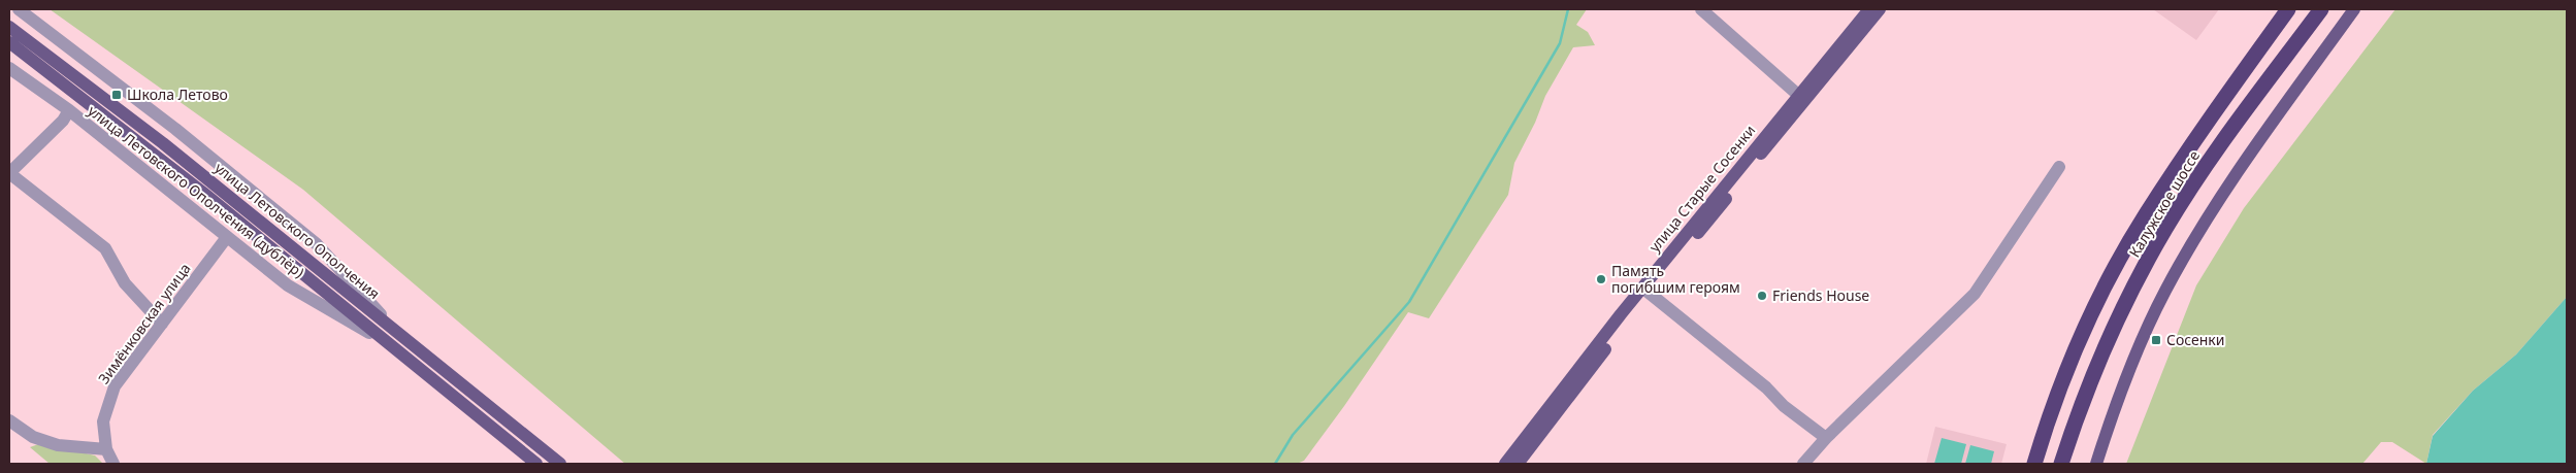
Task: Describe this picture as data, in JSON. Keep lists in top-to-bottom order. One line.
{"streets":{"highway":["Калужское шоссе"],"main road":["улица Старые Сосенки","улица Летовского Ополчения"],"street":["улица Летовского Ополчения (дублёр)","Зимёнковская улица"]},"crossings":[["улица Летовского Ополчения (дублёр)","улица Летовского Ополчения"],["улица Летовского Ополчения (дублёр)","Зимёнковская улица"]],"places":{"transit":["Школа Летово","Сосенки"],"other":["Память погибшим героям","Friends House"]}}
